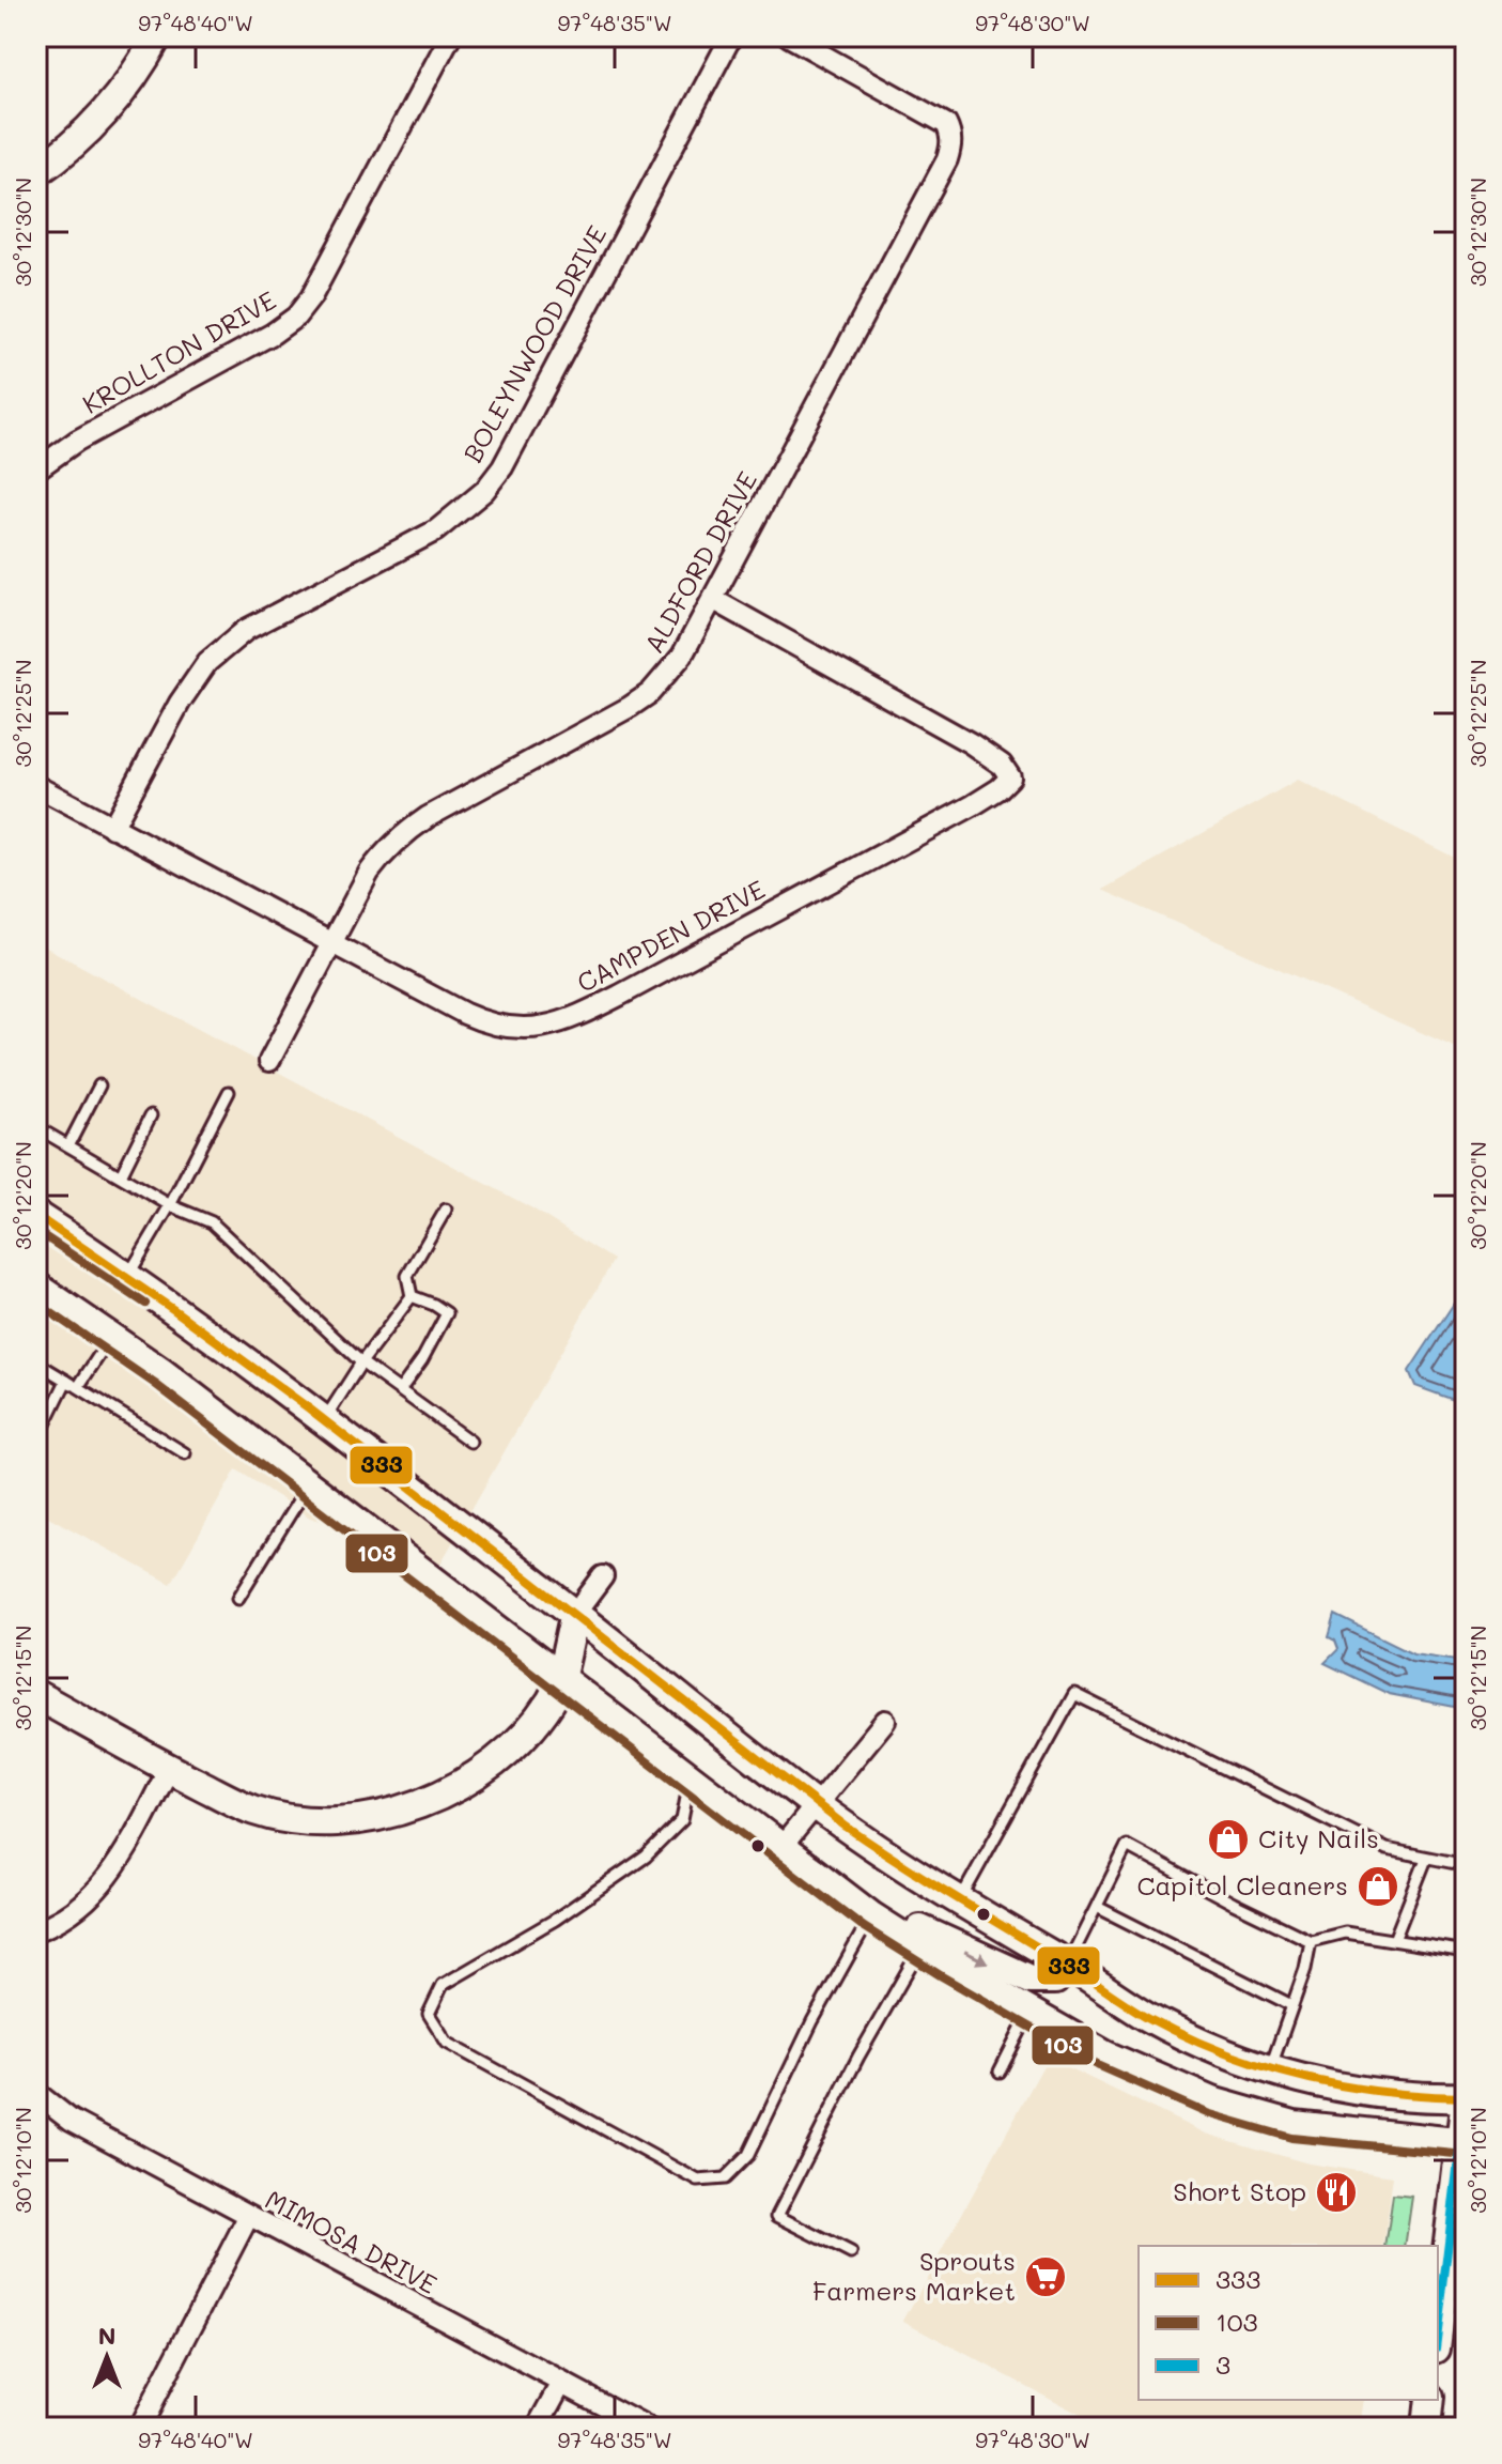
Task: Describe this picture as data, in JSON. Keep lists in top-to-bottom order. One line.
{"streets":{"street":["BOLEYNWOOD DRIVE","KROLLTON DRIVE","ALDFORD DRIVE","CAMPDEN DRIVE","MIMOSA DRIVE"]},"crossings":[["BOLEYNWOOD DRIVE","CAMPDEN DRIVE"],["ALDFORD DRIVE","CAMPDEN DRIVE"]],"places":{"shop":["City Nails","Capitol Cleaners"],"restaurant":["Short Stop"],"supermarket":["Sprouts Farmers Market"]},"lines":["transit line 333","transit line 103","transit line 3"],"legend":["333","103","3"],"north":"top","coordinates":["97°48'40\"W","97°48'35\"W","97°48'30\"W","30°12'30\"N","30°12'25\"N","30°12'20\"N","30°12'15\"N","30°12'10\"N"]}
